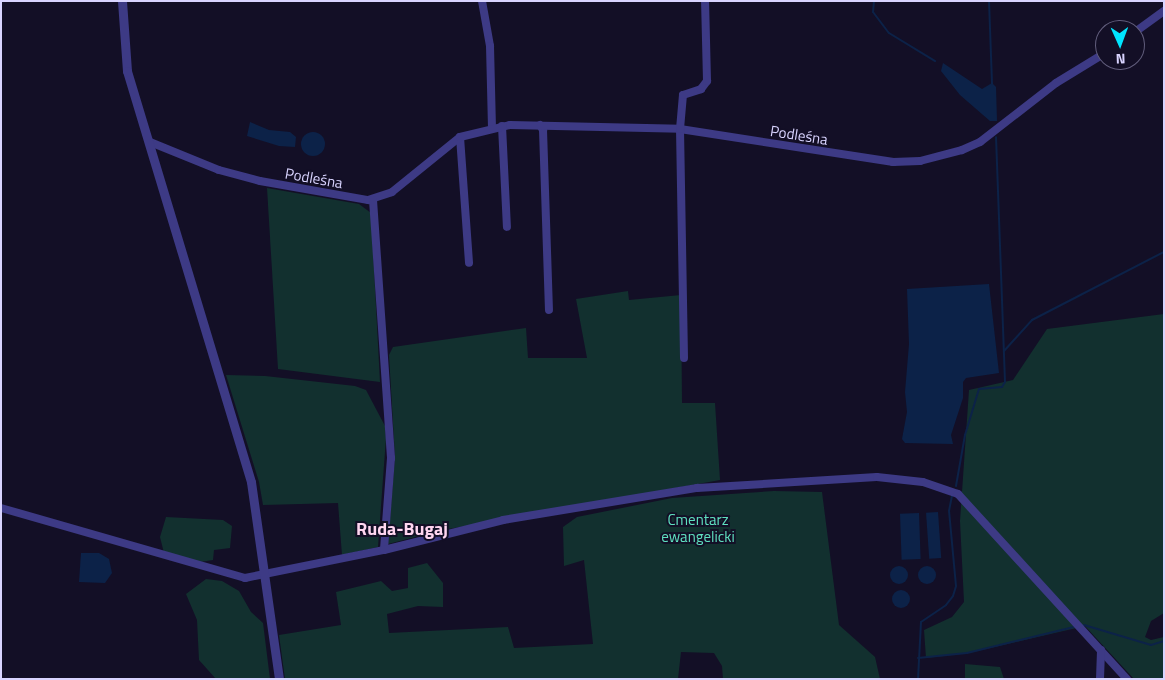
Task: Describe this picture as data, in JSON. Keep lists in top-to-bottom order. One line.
{"streets":{"street":["Podleśna"]},"districts":["Ruda-Bugaj"],"parks":["Cmentarz ewangelicki"],"north":"bottom"}
